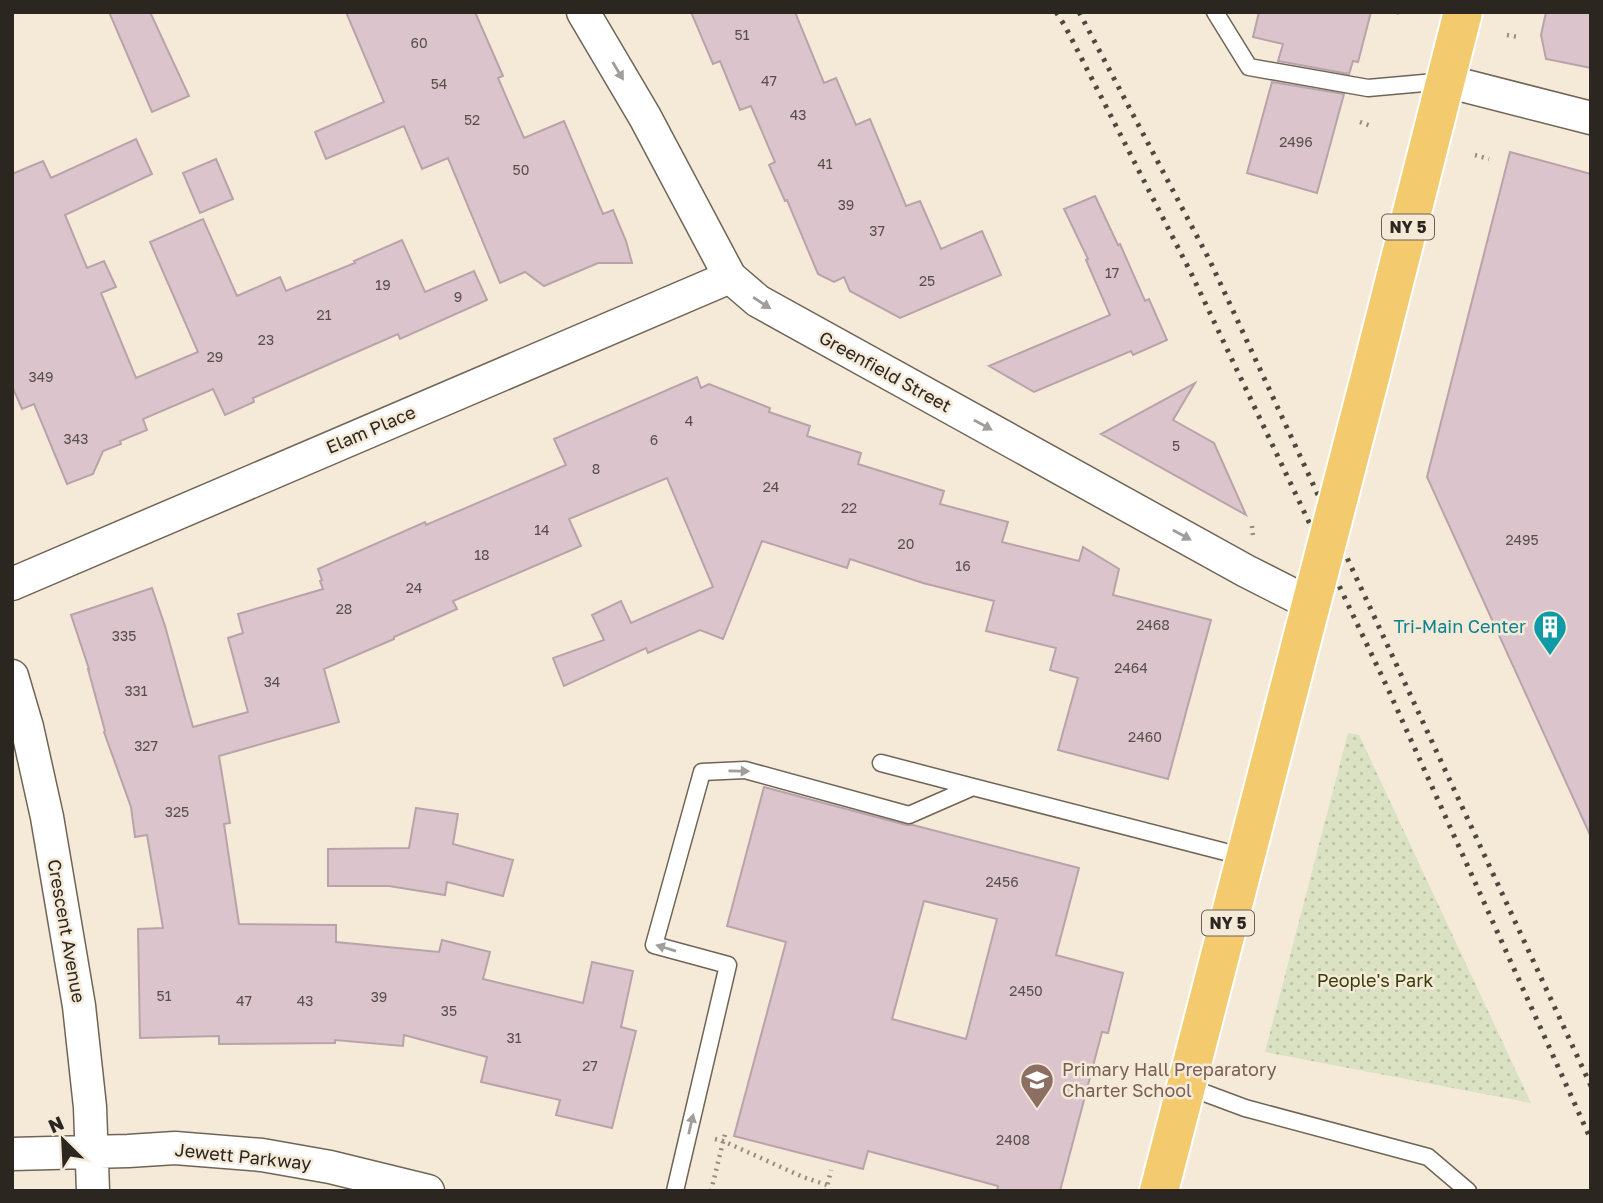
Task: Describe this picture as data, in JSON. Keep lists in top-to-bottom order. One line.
{"streets":{"main road":["NY 5"],"street":["Greenfield Street","Elam Place","Crescent Avenue","Jewett Parkway"]},"crossings":[["NY 5","Greenfield Street"],["Greenfield Street","Elam Place"],["Crescent Avenue","Jewett Parkway"]],"one_way":["Greenfield Street"],"parks":["People's Park"],"places":{"building":["Tri-Main Center"],"school or university":["Primary Hall Preparatory Charter School"]},"house_numbers":["51","60","47","54","43","52","2496","41","50","39","37","17","25","19","9","21","23","29","349","4","343","6","5","8","24","22","14","2495","20","18","16","24","28","2468","335","2464","34","331","2460","327","325","2456","2450","51","39","47","43","35","31","27","2408"],"north":"top left"}
